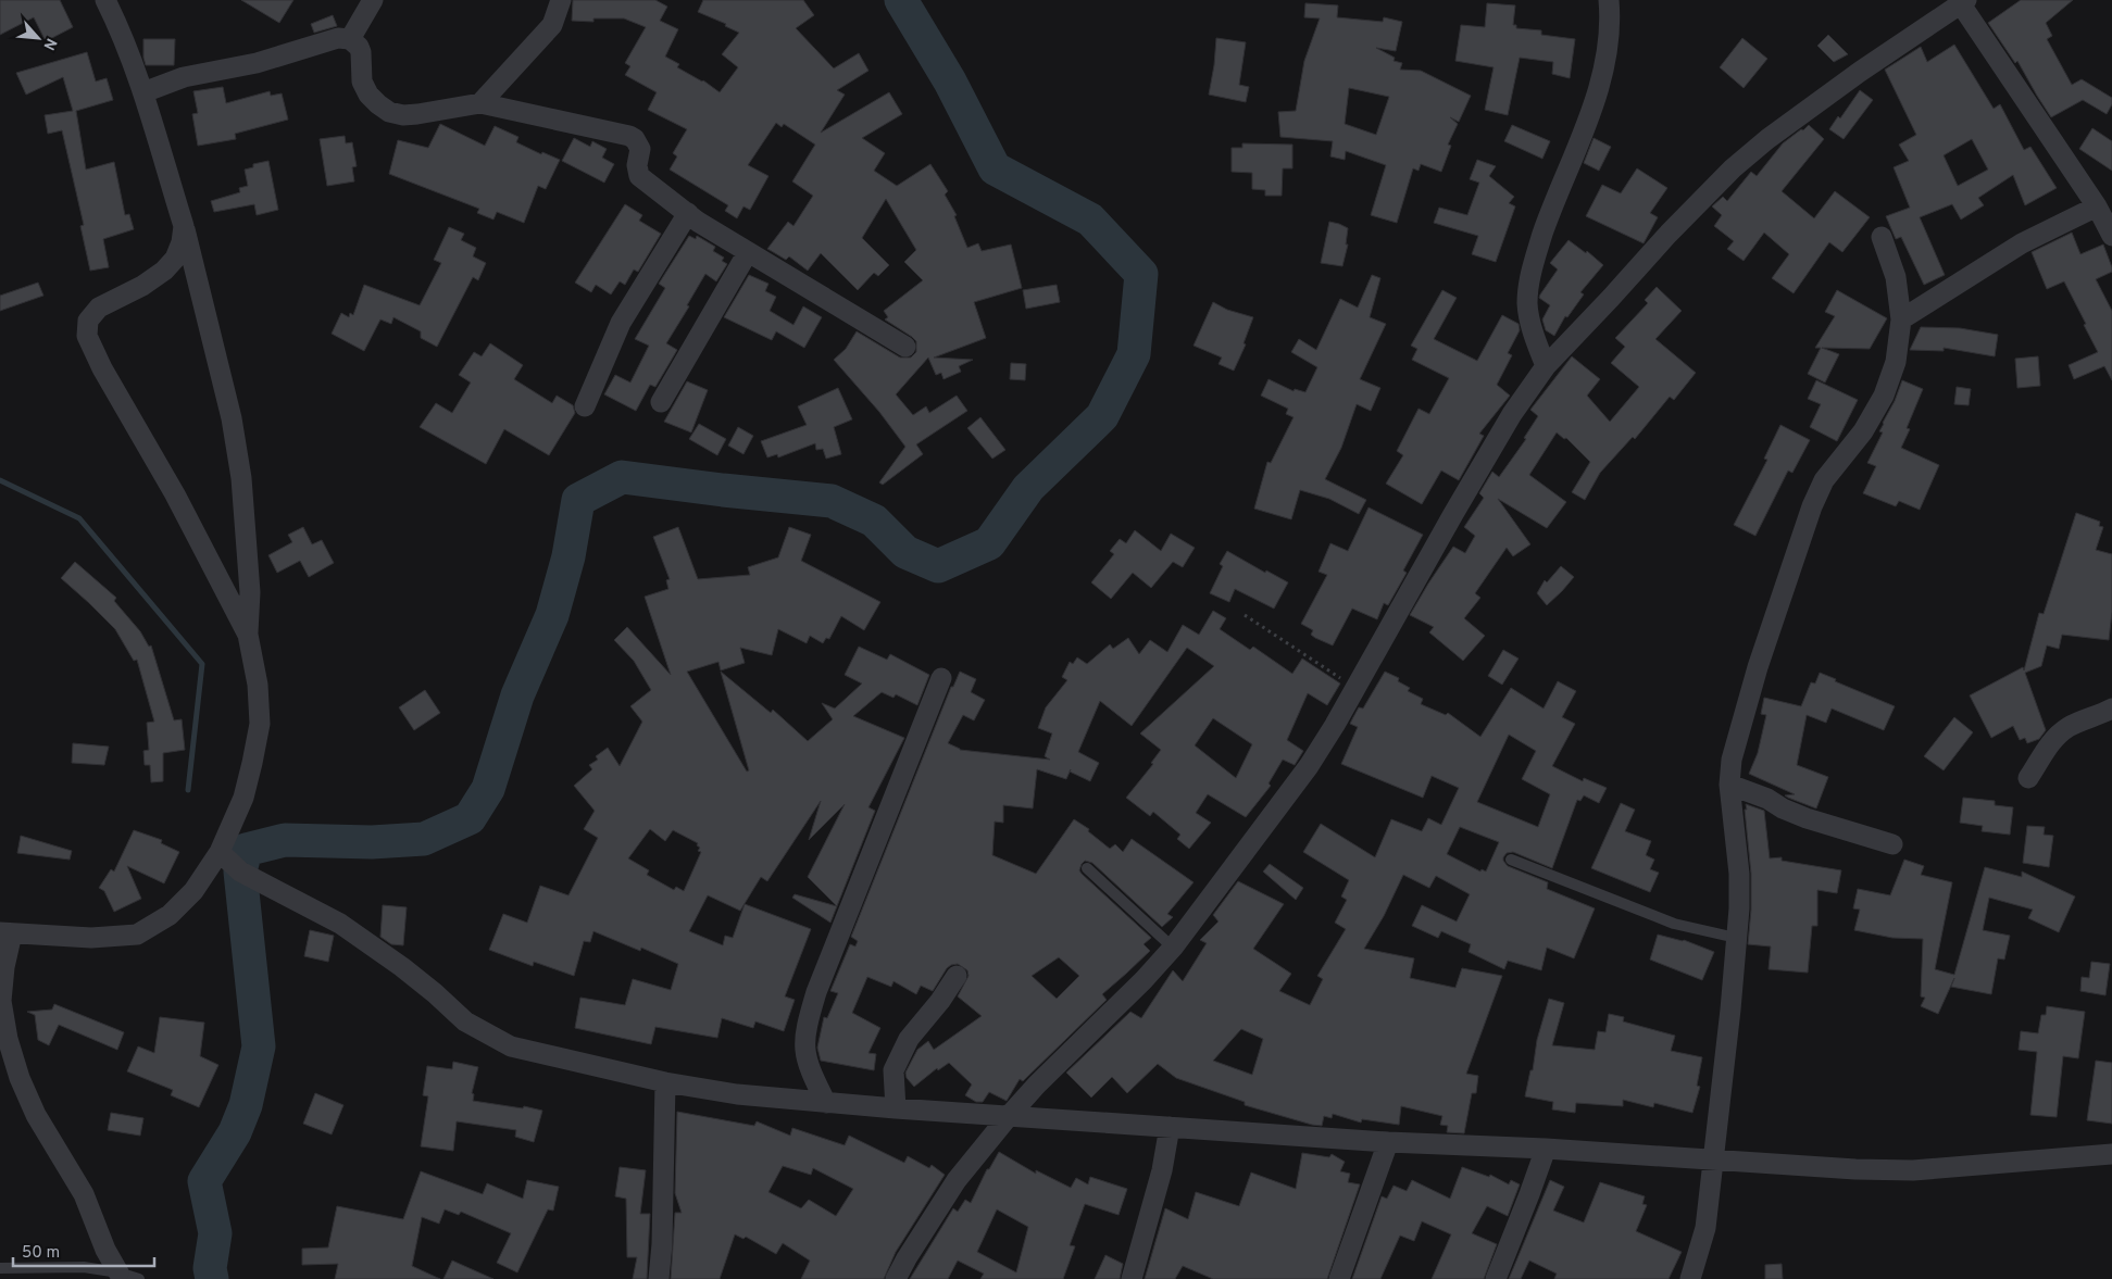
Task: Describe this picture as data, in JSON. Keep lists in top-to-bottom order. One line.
{"scale_bar":"50 m","north":"bottom right"}
